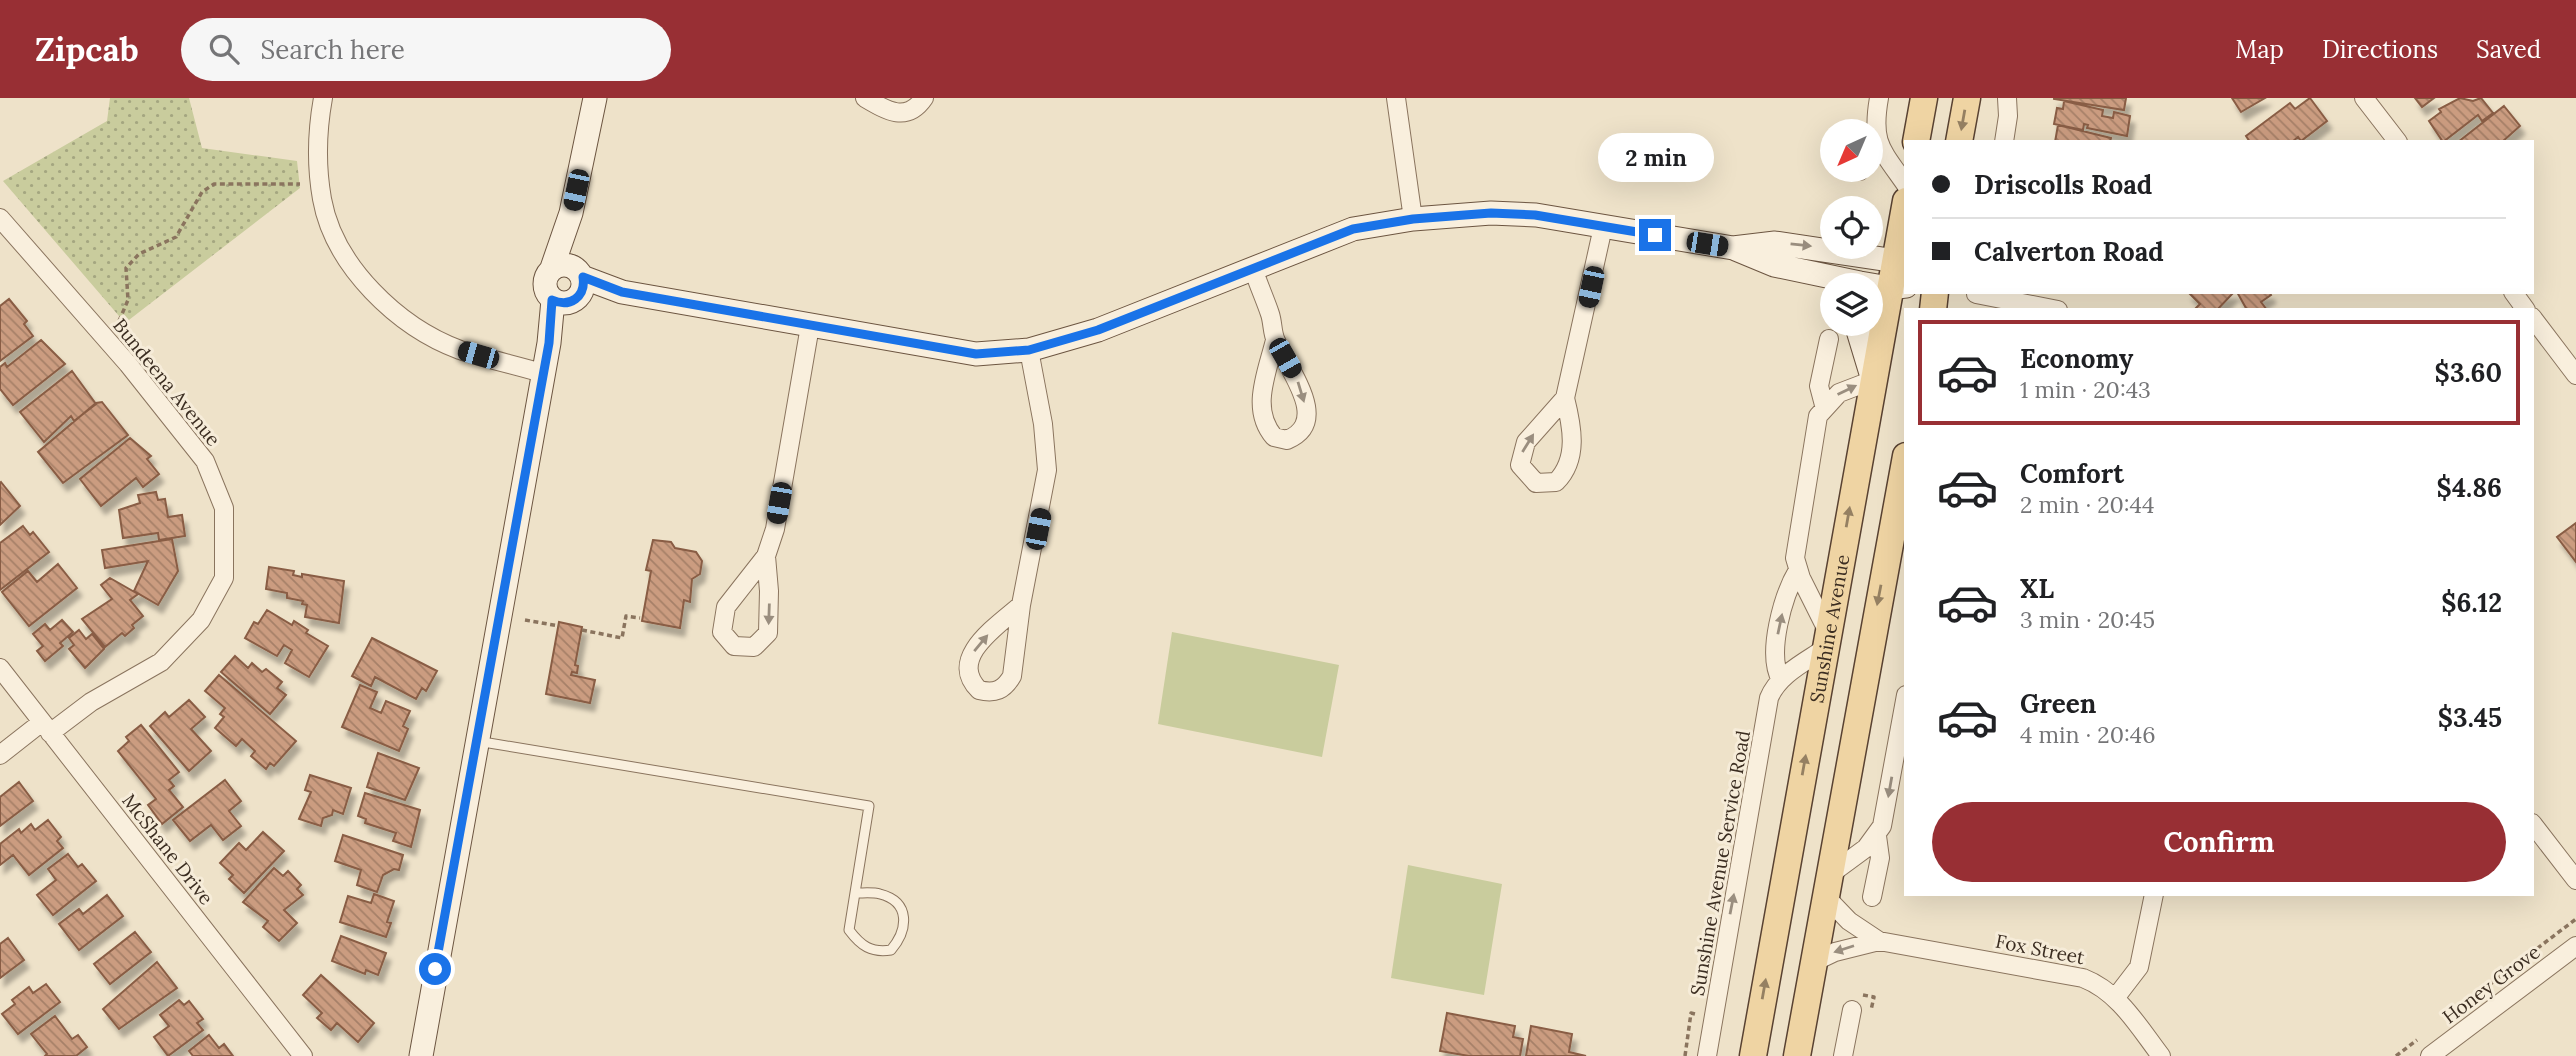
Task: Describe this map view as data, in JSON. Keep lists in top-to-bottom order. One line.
{"streets":{"main road":["Sunshine Avenue"],"street":["Bundeena Avenue","McShane Drive","Sunshine Avenue Service Road","Fox Street","Honey Grove"]},"crossings":[["Bundeena Avenue","McShane Drive"],["Sunshine Avenue","Sunshine Avenue Service Road"]],"north":"bottom left","page":{"header":"Zipcab","search":"Search here","nav":["Map","Directions","Saved"],"bubble":"2 min","banner":["Driscolls Road","Calverton Road"],"list":[{"name":"Economy","note":"1 min · 20:43","value":"$3.60"},{"name":"Comfort","note":"2 min · 20:44","value":"$4.86"},{"name":"XL","note":"3 min · 20:45","value":"$6.12"},{"name":"Green","note":"4 min · 20:46","value":"$3.45"}],"buttons":"Confirm"}}
